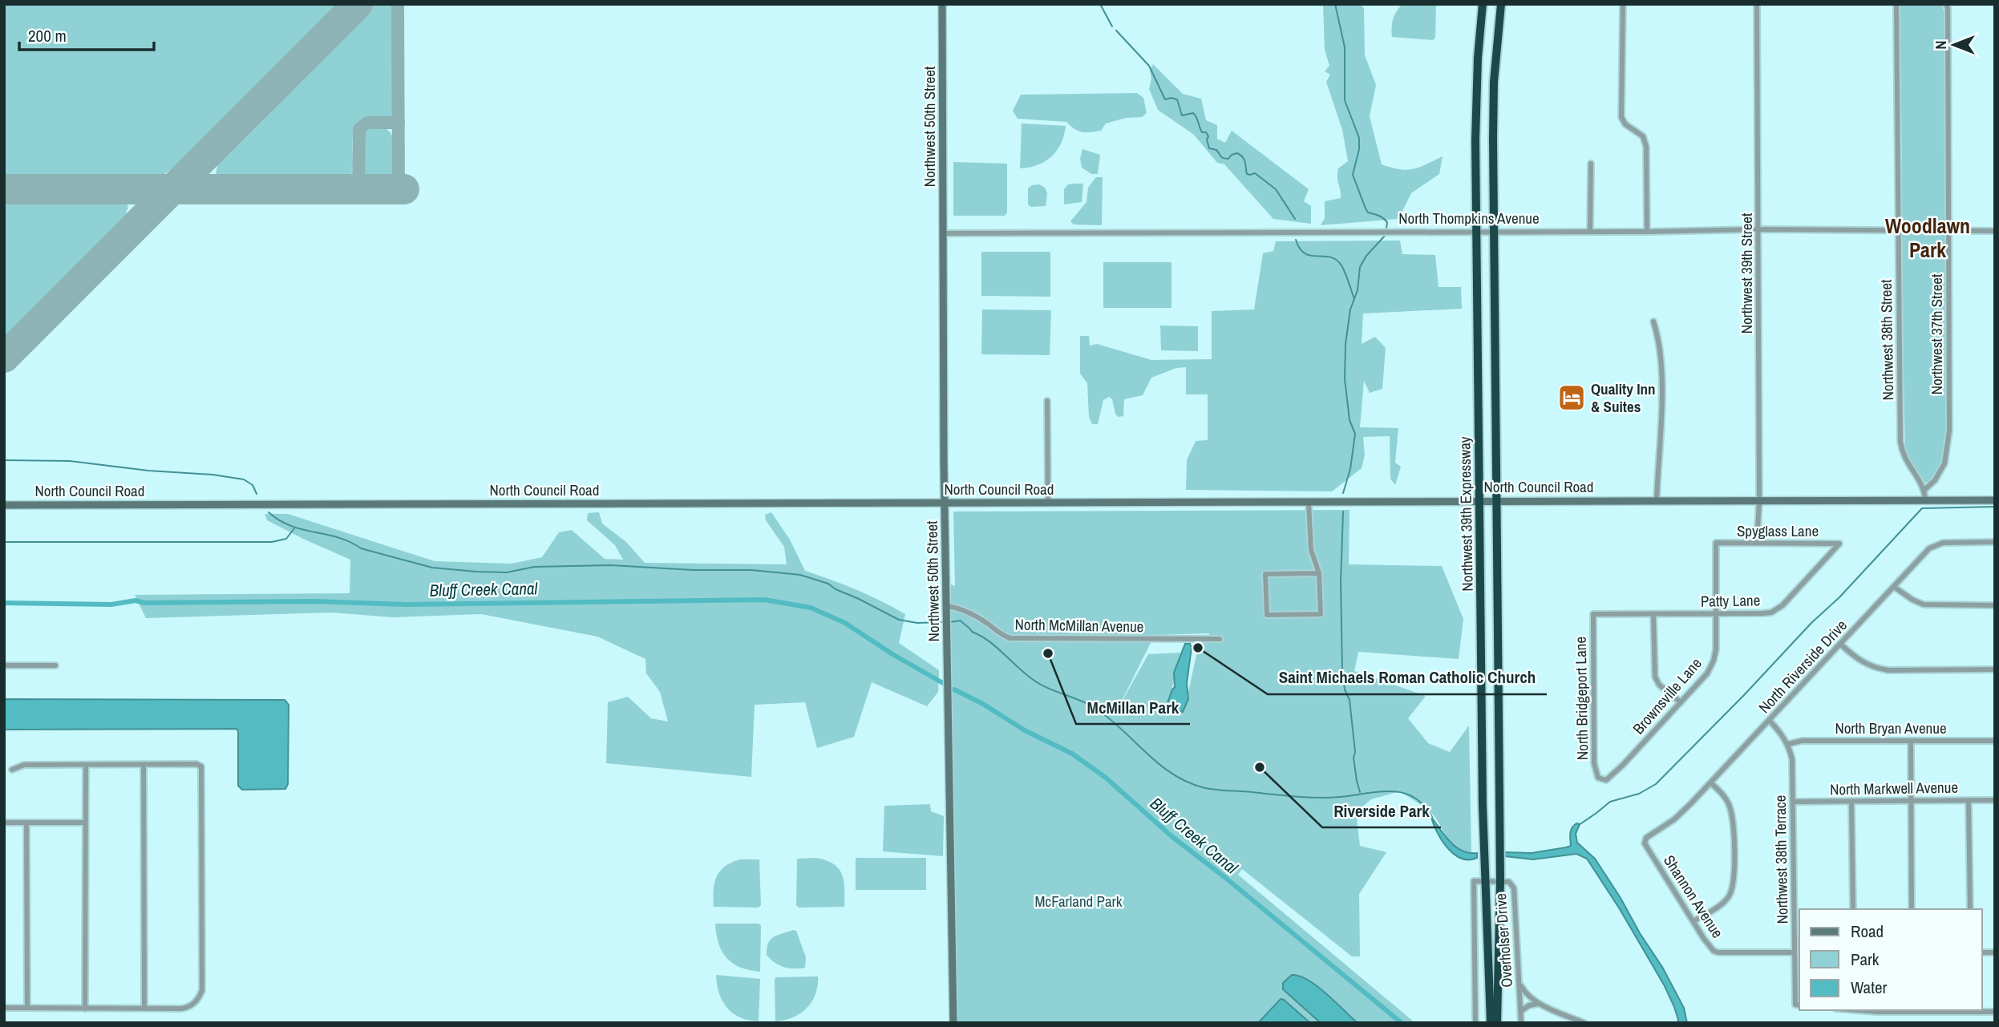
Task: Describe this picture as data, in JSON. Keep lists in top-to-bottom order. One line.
{"streets":{"highway":["Northwest 39th Expressway"],"main road":["Northwest 50th Street","North Council Road"],"street":["North Thompkins Avenue","Northwest 39th Street","Northwest 37th Street","Northwest 38th Street","Spyglass Lane","Patty Lane","North McMillan Avenue","North Riverside Drive","Brownsville Lane","North Bridgeport Lane","North Bryan Avenue","North Markwell Avenue","Northwest 38th Terrace","Shannon Avenue","Overholser Drive"]},"crossings":[["Northwest 50th Street","North Thompkins Avenue"],["Northwest 50th Street","North Council Road"],["Northwest 50th Street","North McMillan Avenue"],["North Thompkins Avenue","Northwest 39th Street"],["North Thompkins Avenue","Northwest 37th Street"],["North Thompkins Avenue","Northwest 38th Street"],["North Thompkins Avenue","Northwest 39th Expressway"],["Northwest 39th Street","North Council Road"],["Northwest 39th Street","Spyglass Lane"],["Northwest 37th Street","Northwest 38th Street"],["North Council Road","Northwest 39th Expressway"],["Northwest 39th Expressway","Overholser Drive"],["Spyglass Lane","Patty Lane"],["Spyglass Lane","Brownsville Lane"],["Patty Lane","Brownsville Lane"],["Patty Lane","North Bridgeport Lane"],["North Riverside Drive","Northwest 38th Terrace"],["North Riverside Drive","Shannon Avenue"],["Brownsville Lane","North Bridgeport Lane"],["North Bryan Avenue","Northwest 38th Terrace"],["North Markwell Avenue","Northwest 38th Terrace"],["Northwest 38th Terrace","Shannon Avenue"]],"districts":["Woodlawn Park"],"water":["Bluff Creek Canal"],"parks":["McFarland Park"],"places":{"hotel":["Quality Inn & Suites"],"other":["Saint Michaels Roman Catholic Church","McMillan Park","Riverside Park"]},"legend":["Road","Park","Water"],"scale_bar":"200 m","north":"left"}
